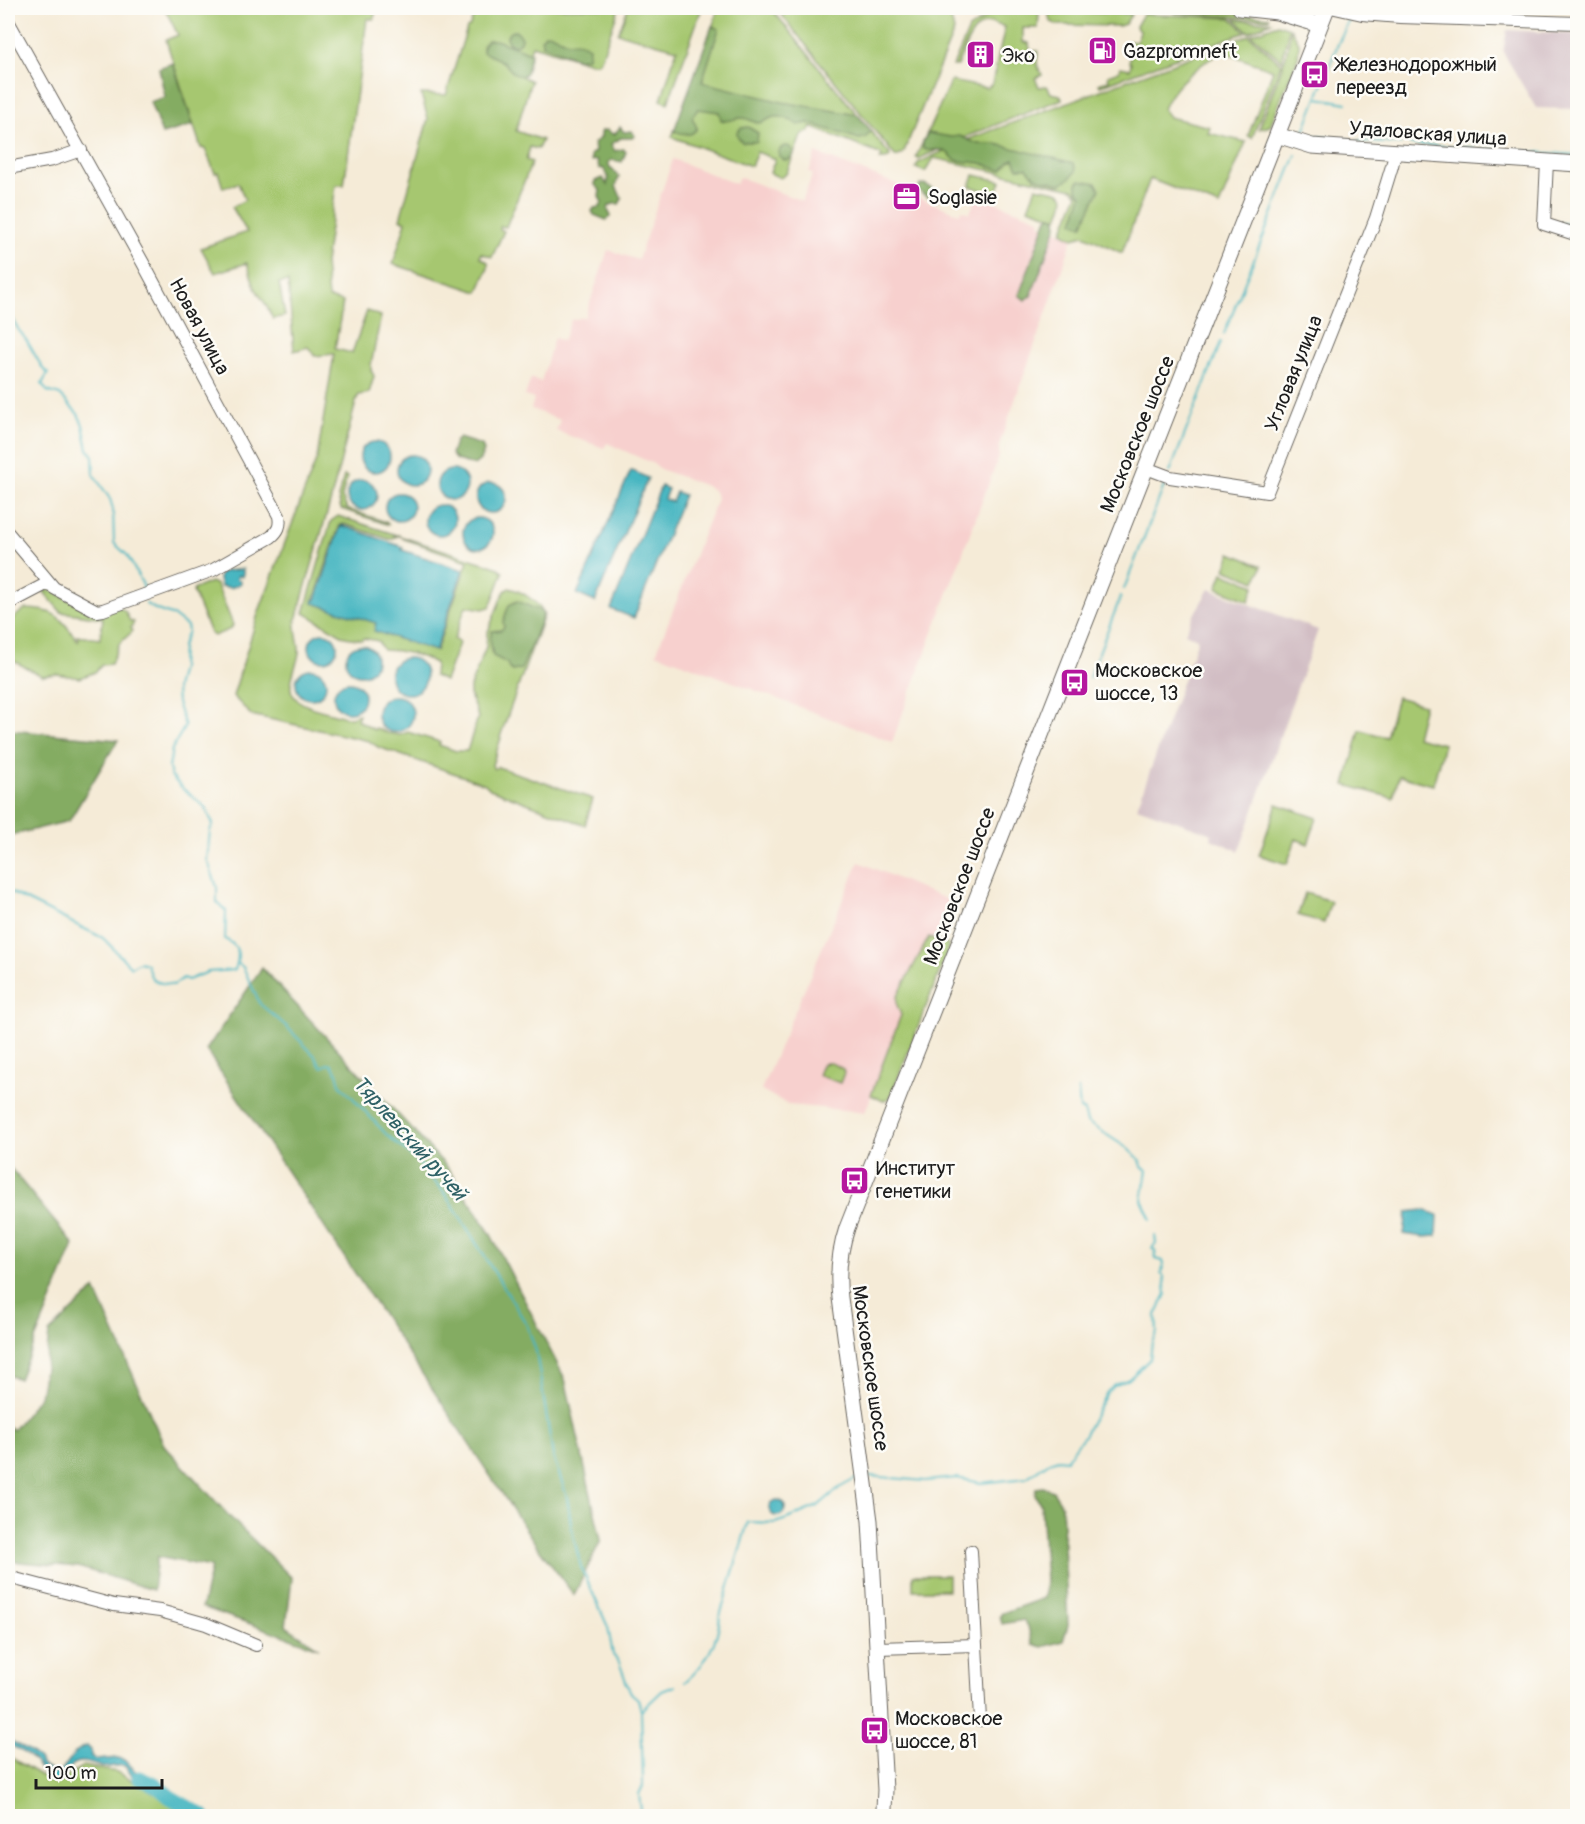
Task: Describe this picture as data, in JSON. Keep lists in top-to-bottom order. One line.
{"streets":{"main road":["Удаловская улица","Московское шоссе"],"street":["Новая улица","Угловая улица"]},"crossings":[["Удаловская улица","Угловая улица"],["Удаловская улица","Московское шоссе"],["Угловая улица","Московское шоссе"]],"water":["Тярлевский ручей"],"places":{"fuel station":["Gazpromneft"],"building":["Эко"],"bus stop":["Железнодорожный переезд","Московское шоссе, 13","Институт генетики","Московское шоссе, 81"],"office":["Soglasie"]},"scale_bar":"100 m"}
